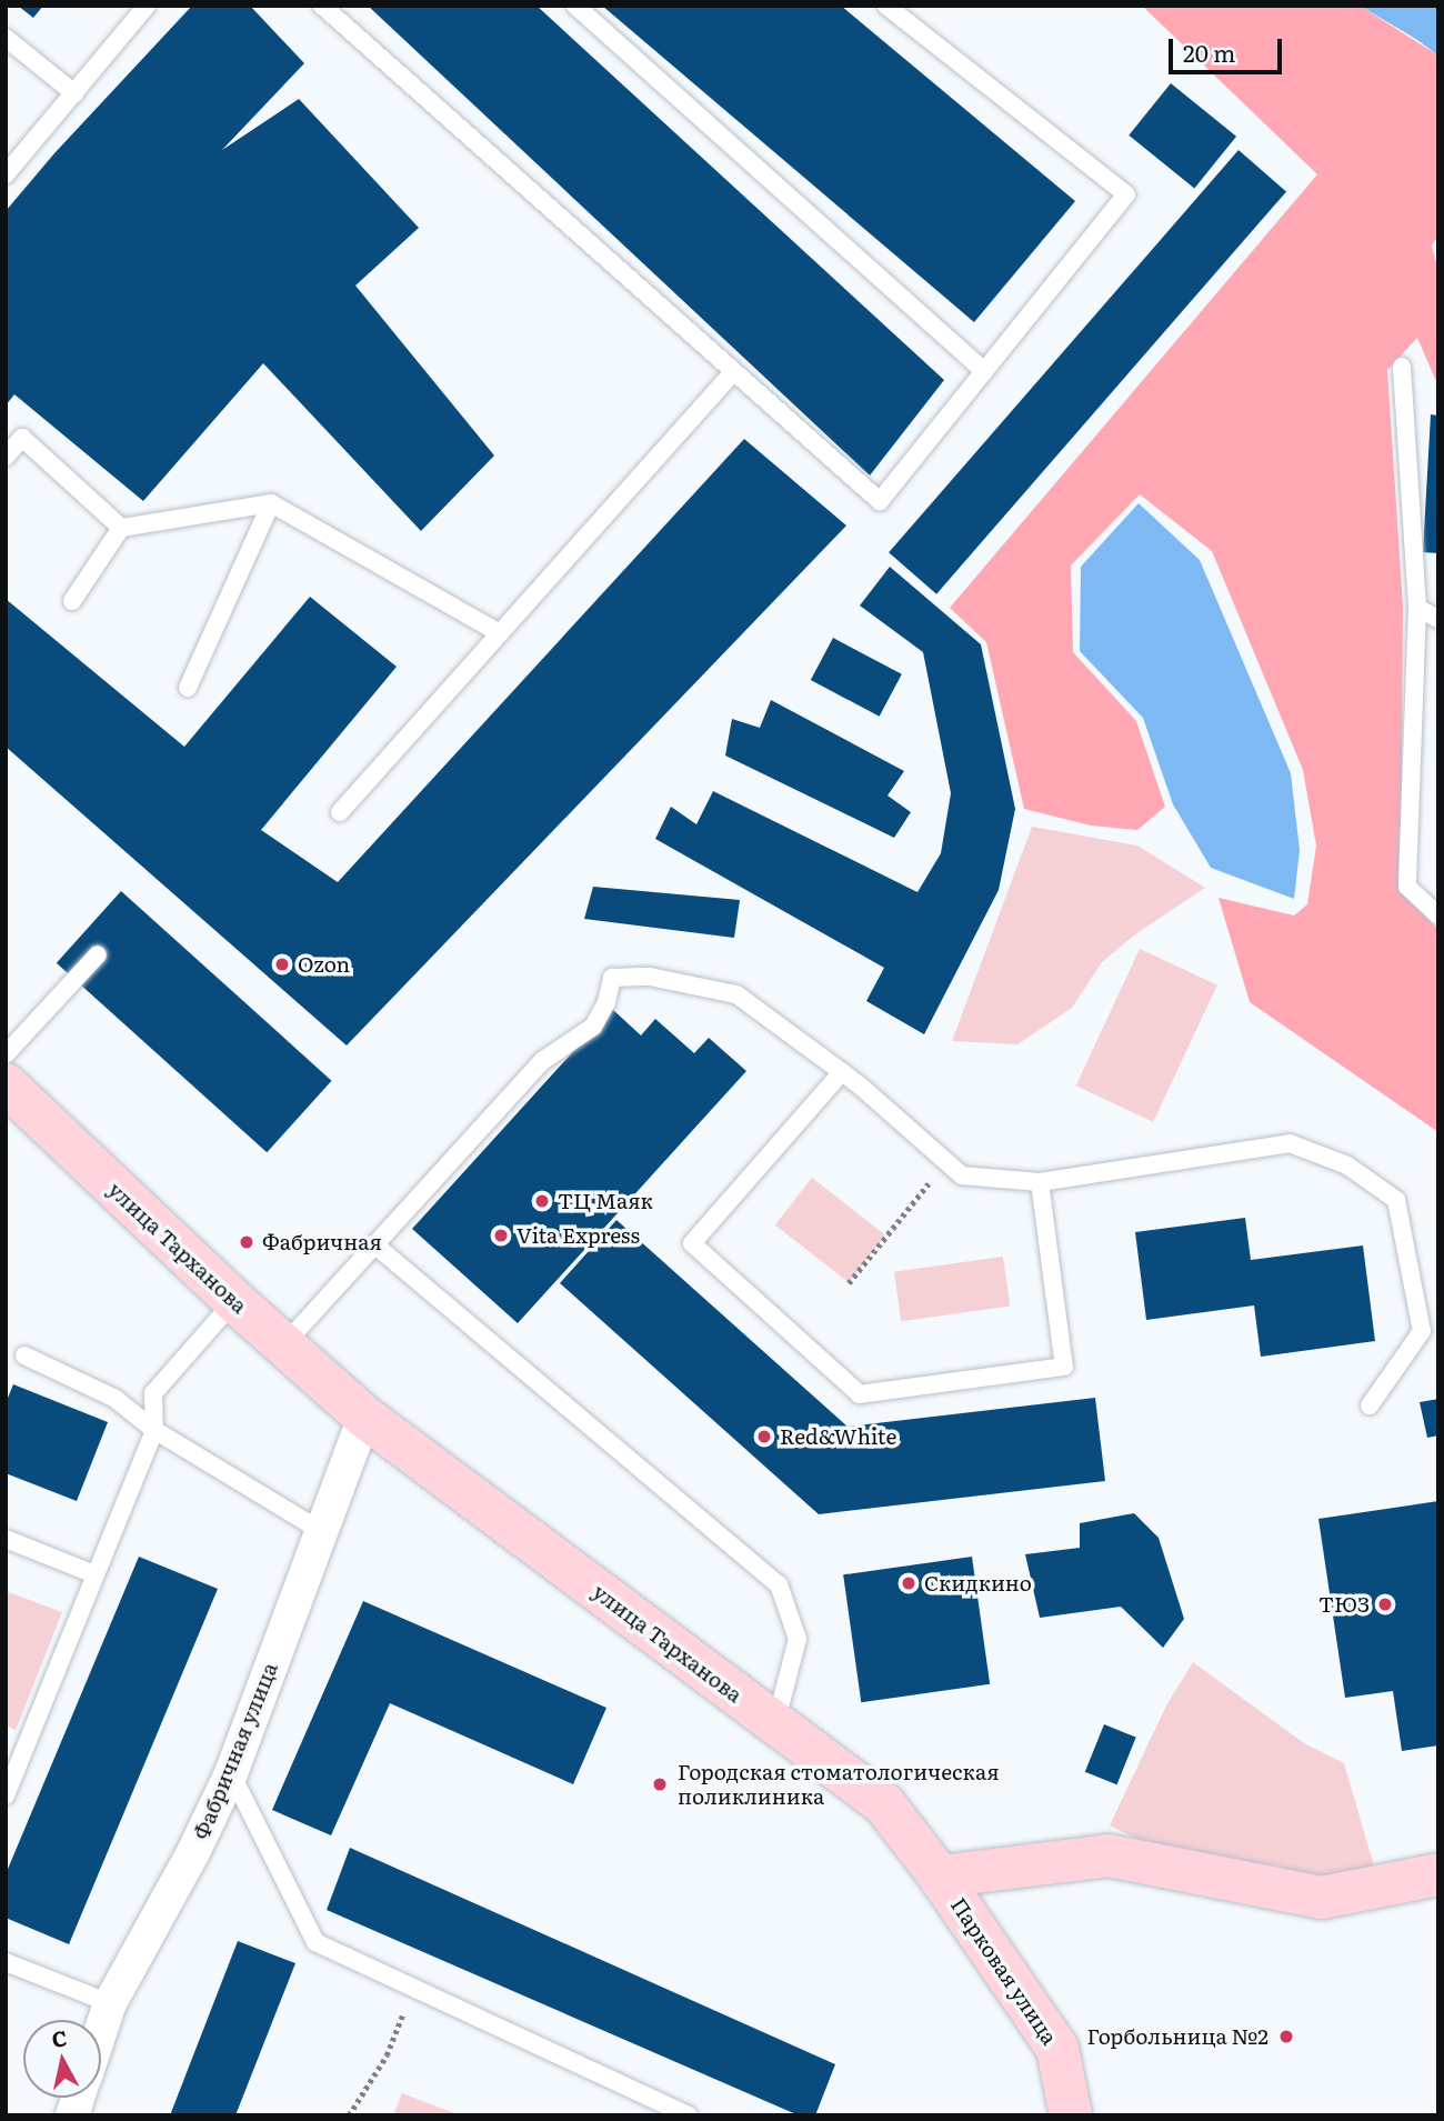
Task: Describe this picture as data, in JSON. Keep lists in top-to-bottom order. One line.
{"streets":{"main road":["улица Тарханова","Парковая улица"],"street":["Фабричная улица"]},"crossings":[["улица Тарханова","Фабричная улица"],["улица Тарханова","Парковая улица"]],"places":["Ozon","ТЦ Маяк","Vita Express","Фабричная","Red&White","Скидкино","ТЮЗ","Городская стоматологическая поликлиника","Горбольница №2"],"scale_bar":"20 m","north":"top"}
